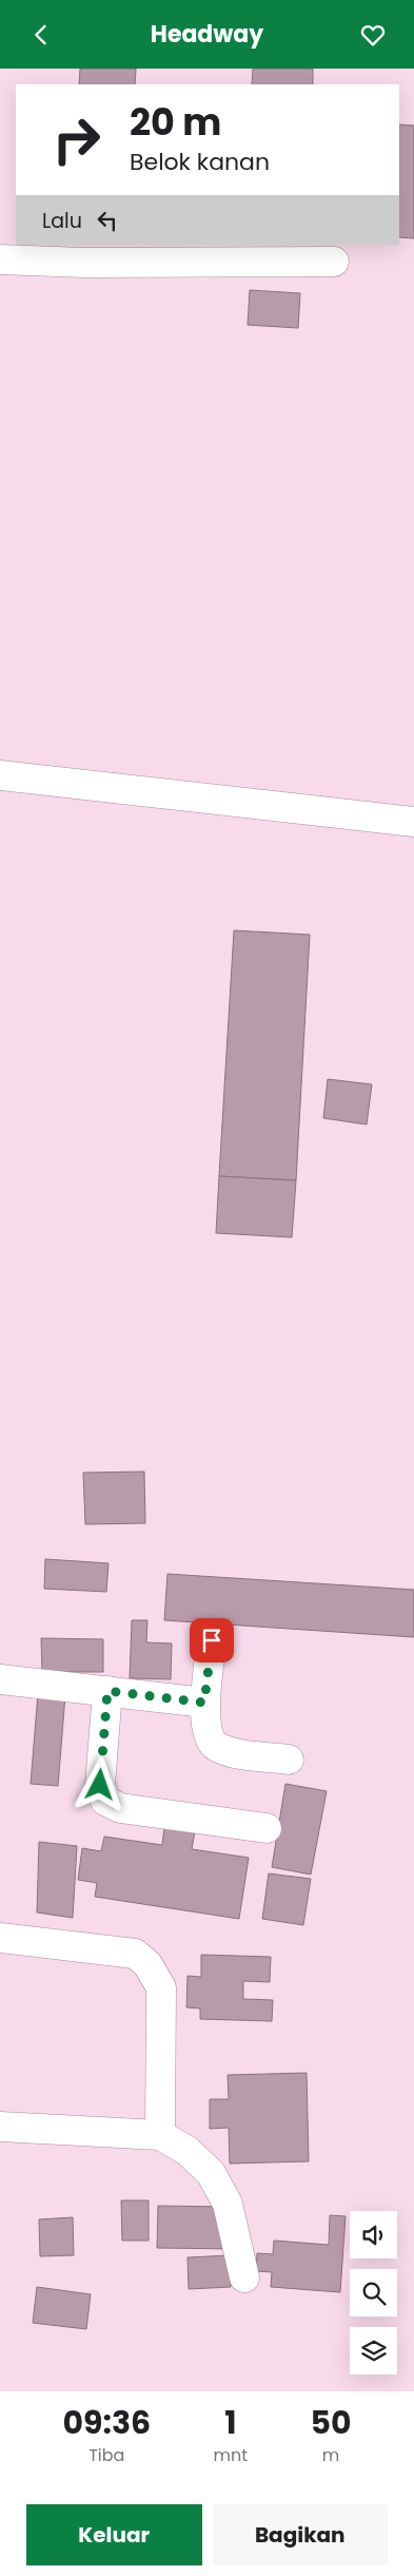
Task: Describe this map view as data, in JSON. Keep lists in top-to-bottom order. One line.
{"page":{"header":"Headway","turn":["20 m","Belok kanan"],"then":"Lalu","eta":["09:36","Tiba","1","mnt","50","m"],"buttons":["Keluar","Bagikan"]}}
